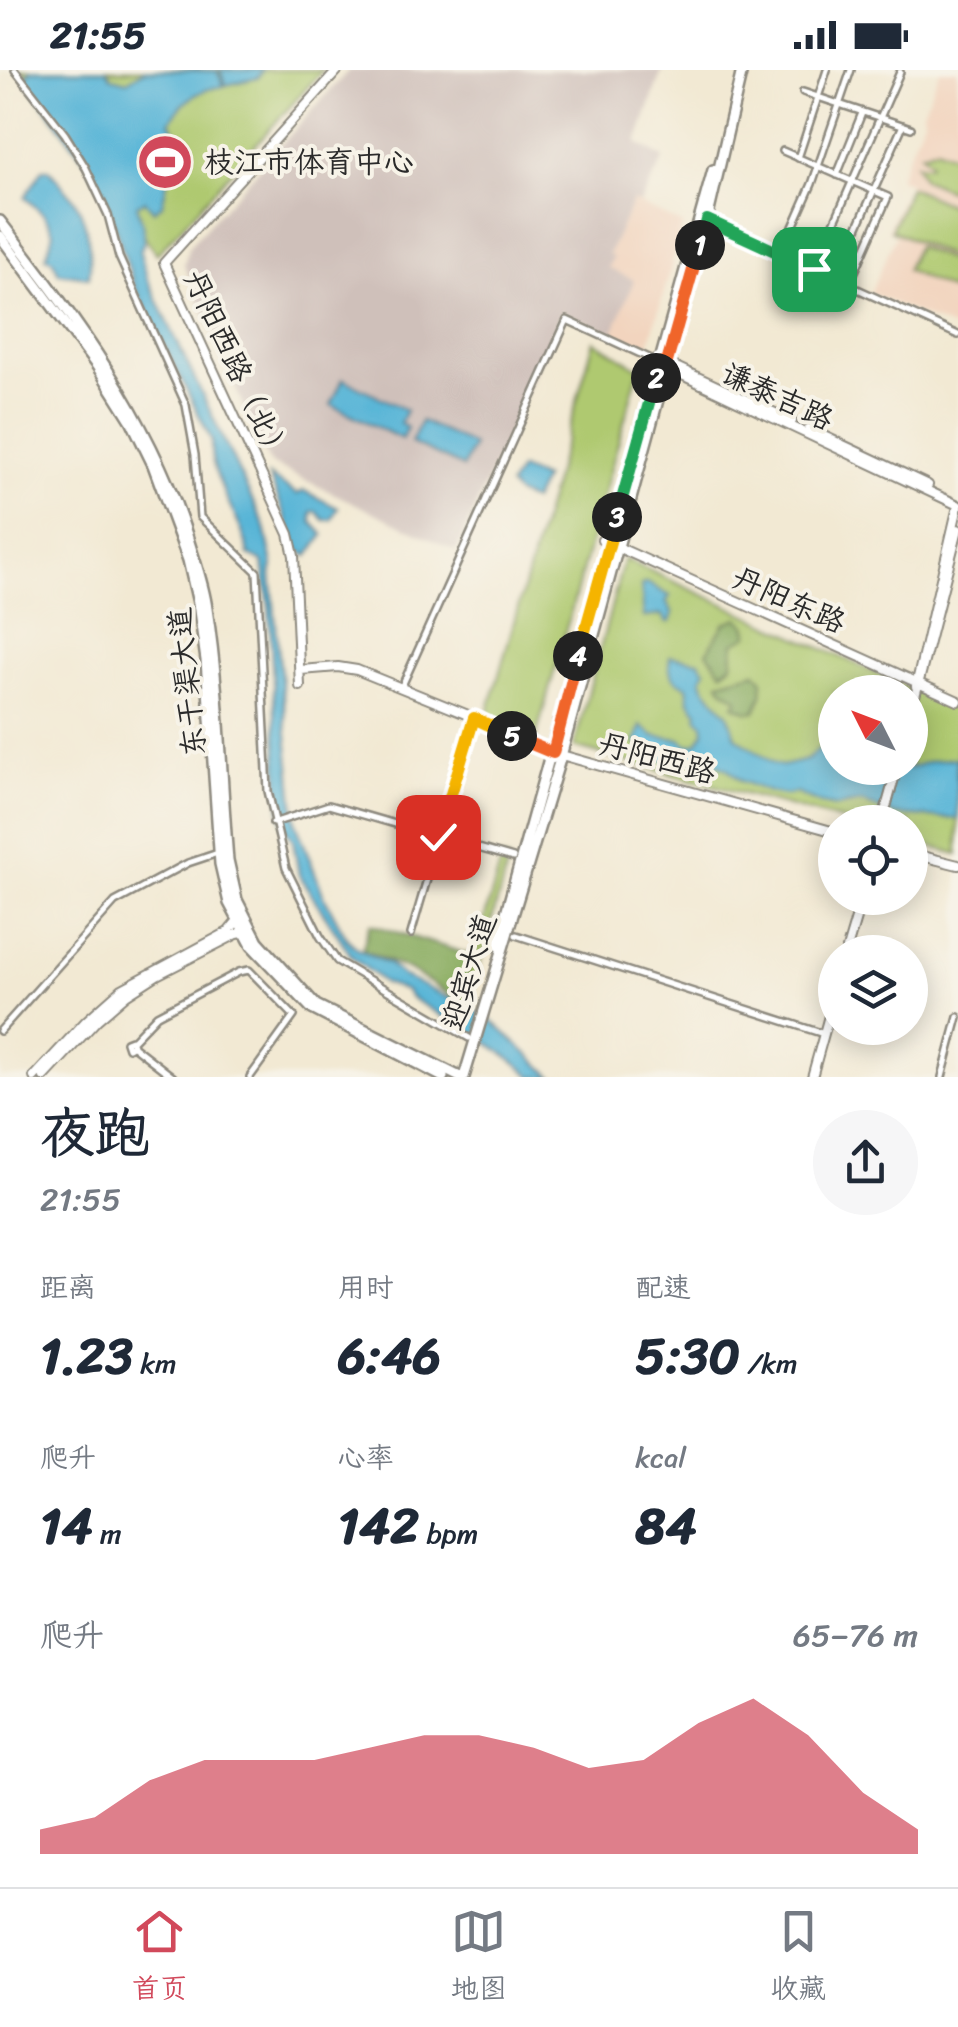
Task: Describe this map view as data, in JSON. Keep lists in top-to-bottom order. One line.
{"streets":{"main road":["东干渠大道","迎宾大道"],"street":["丹阳西路（北）","谦泰吉路","丹阳东路","丹阳西路"]},"crossings":[["丹阳西路（北）","丹阳西路"],["谦泰吉路","迎宾大道"],["丹阳东路","迎宾大道"],["东干渠大道","迎宾大道"],["丹阳西路","迎宾大道"]],"places":{"sports":["枝江市体育中心"]},"north":"top left","page":{"status":"21:55","pins":["1","2","3","4","5"],"heading":["夜跑","21:55"],"stats":[["距离","1.23 km"],["用时","6:46"],["配速","5:30 /km"],["爬升","14 m"],["心率","142 bpm"],["kcal","84"]],"chart":["爬升","65–76 m"],"tabs":["首页","地图","收藏"]}}
